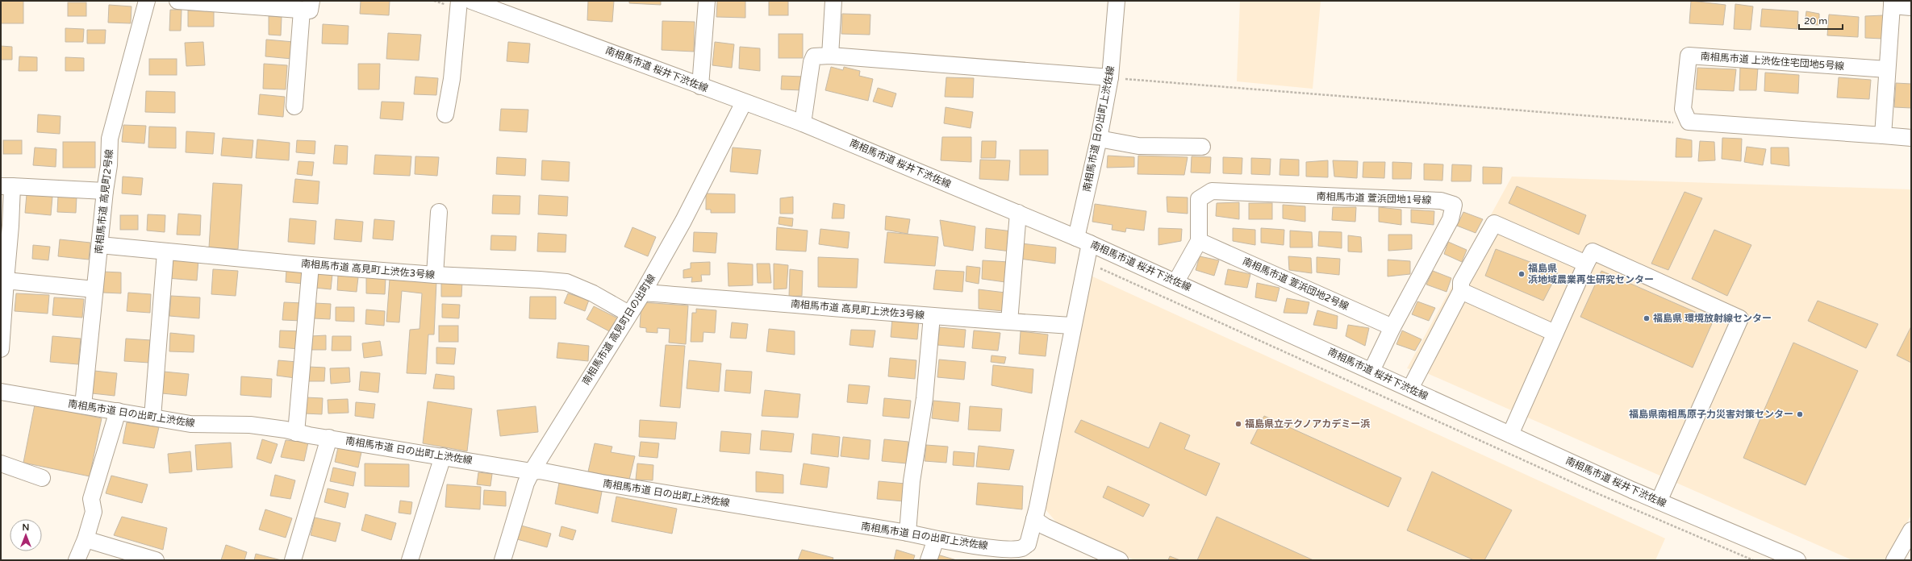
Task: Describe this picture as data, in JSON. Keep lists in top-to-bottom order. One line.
{"streets":{"street":["南相馬市道 上渋佐住宅団地5号線","南相馬市道 桜井下渋佐線","南相馬市道 日の出町上渋佐線","南相馬市道 萱浜団地1号線","南相馬市道 高見町2号線","南相馬市道 高見町上渋佐3号線","南相馬市道 萱浜団地2号線","南相馬市道 高見町日の出町線"]},"crossings":[["南相馬市道 桜井下渋佐線","南相馬市道 日の出町上渋佐線"],["南相馬市道 桜井下渋佐線","南相馬市道 萱浜団地1号線"],["南相馬市道 桜井下渋佐線","南相馬市道 高見町日の出町線"],["南相馬市道 日の出町上渋佐線","南相馬市道 高見町2号線"],["南相馬市道 日の出町上渋佐線","南相馬市道 高見町上渋佐3号線"],["南相馬市道 日の出町上渋佐線","南相馬市道 高見町日の出町線"],["南相馬市道 萱浜団地1号線","南相馬市道 萱浜団地2号線"],["南相馬市道 高見町2号線","南相馬市道 高見町上渋佐3号線"],["南相馬市道 高見町上渋佐3号線","南相馬市道 高見町日の出町線"]],"places":["福島県 浜地域農業再生研究センター","福島県 環境放射線センター","福島県南相馬原子力災害対策センター","福島県立テクノアカデミー浜"],"scale_bar":"20 m","north":"top"}
